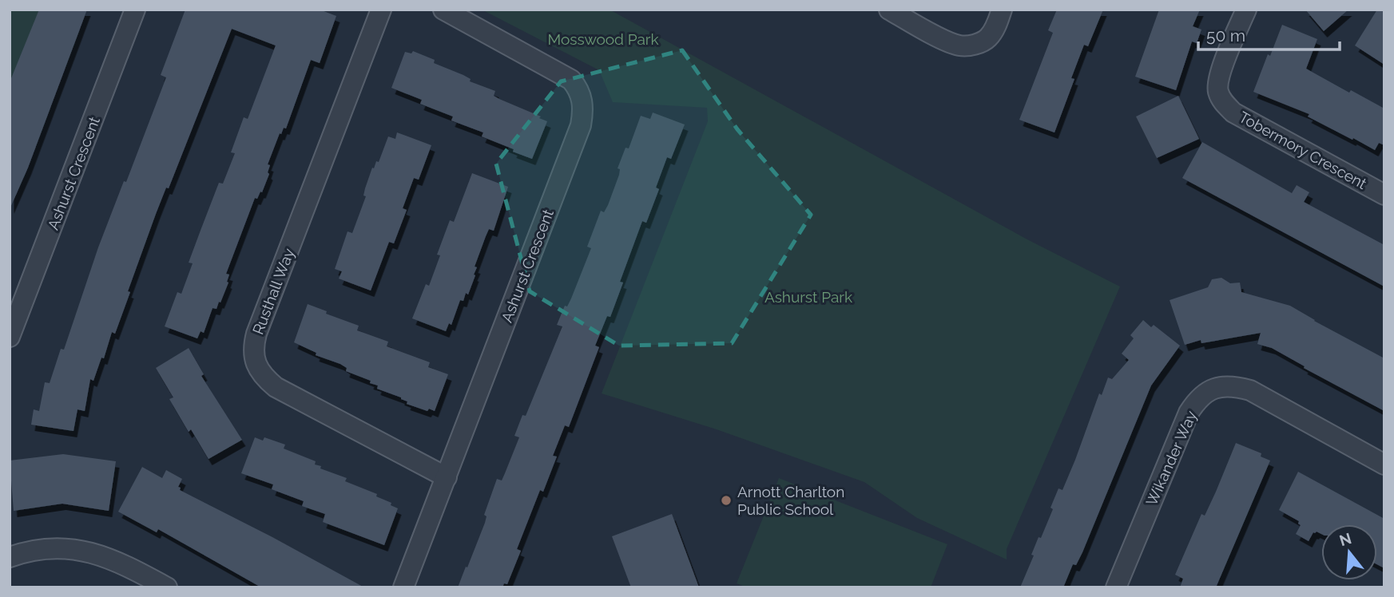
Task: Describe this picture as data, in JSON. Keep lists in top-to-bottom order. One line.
{"streets":{"street":["Tobermory Crescent","Ashurst Crescent","Rusthall Way","Wikander Way"]},"crossings":[["Ashurst Crescent","Rusthall Way"]],"parks":["Mosswood Park","Ashurst Park"],"places":["Arnott Charlton Public School"],"scale_bar":"50 m","north":"top"}
